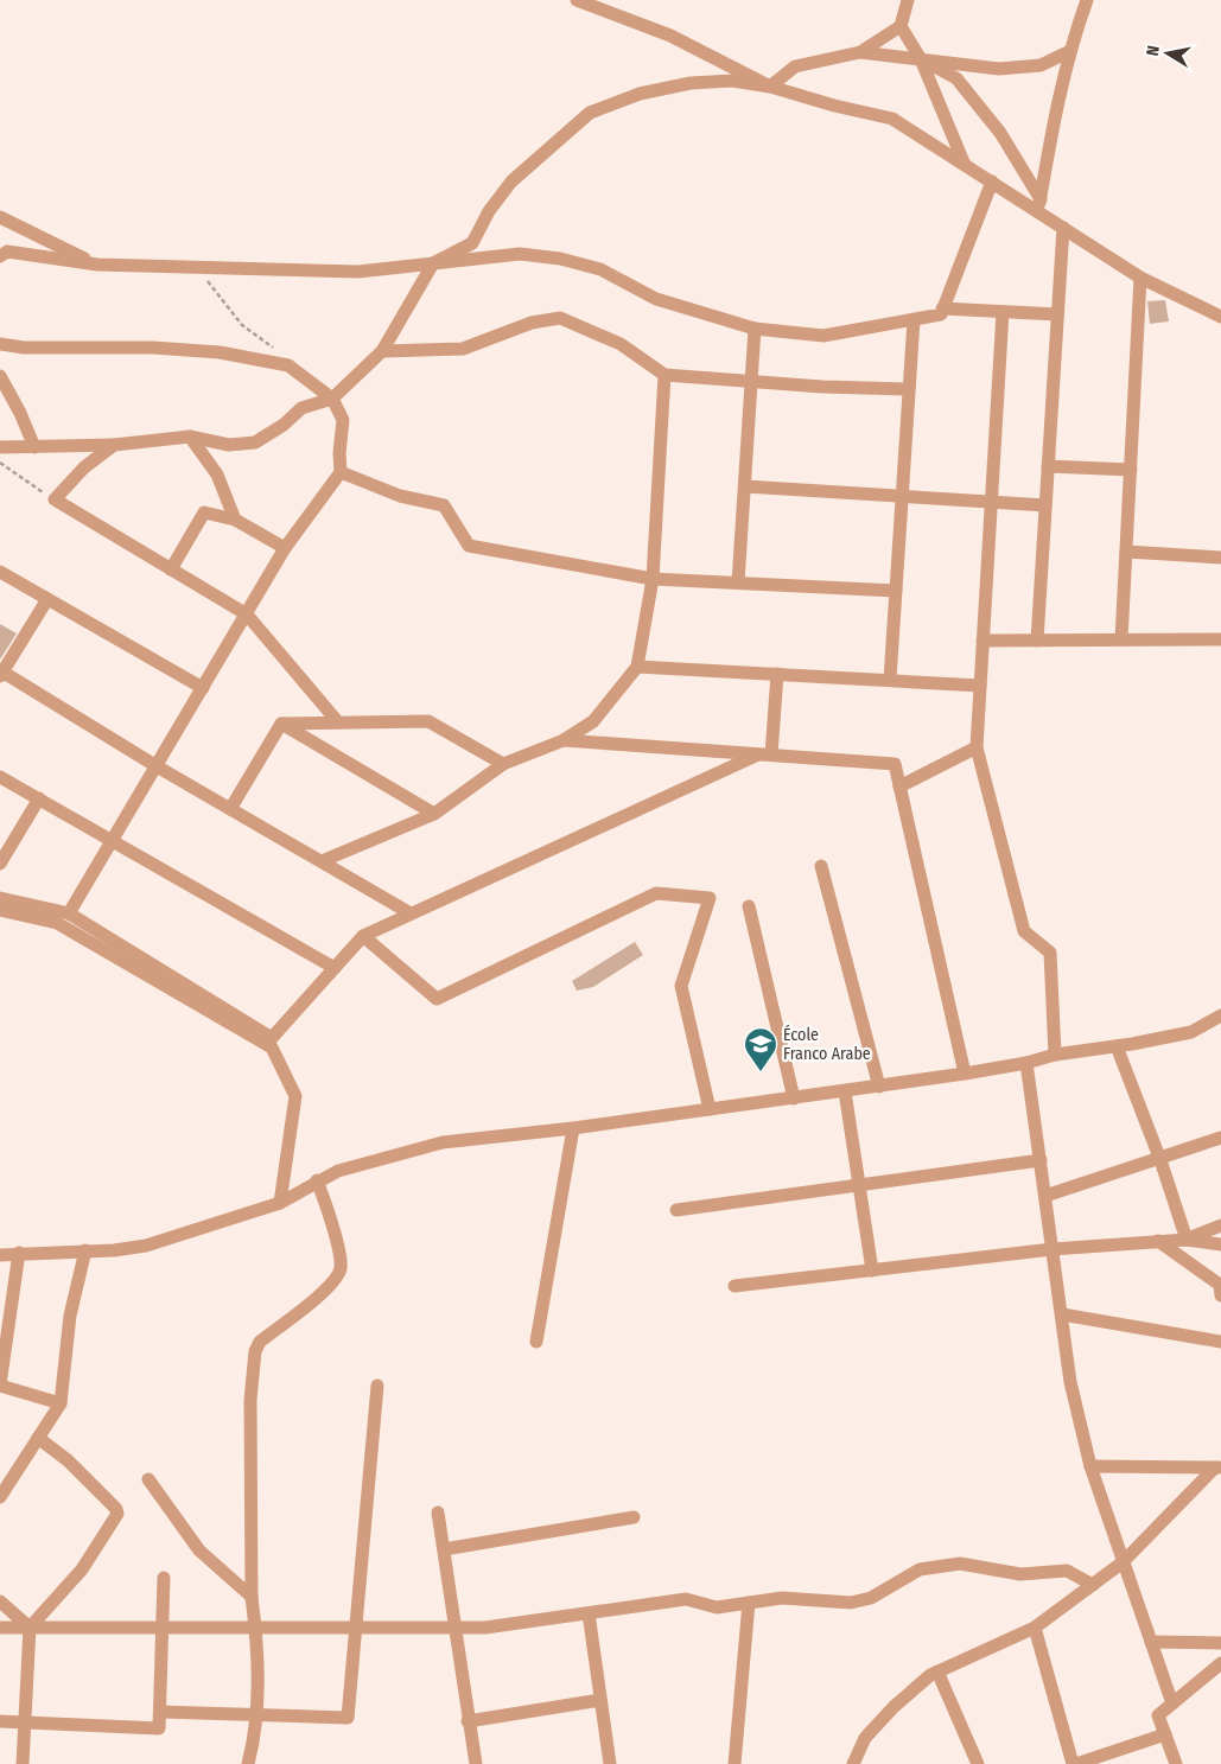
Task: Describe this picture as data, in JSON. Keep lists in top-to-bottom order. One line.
{"places":{"school or university":["École Franco Arabe"]},"north":"left"}
